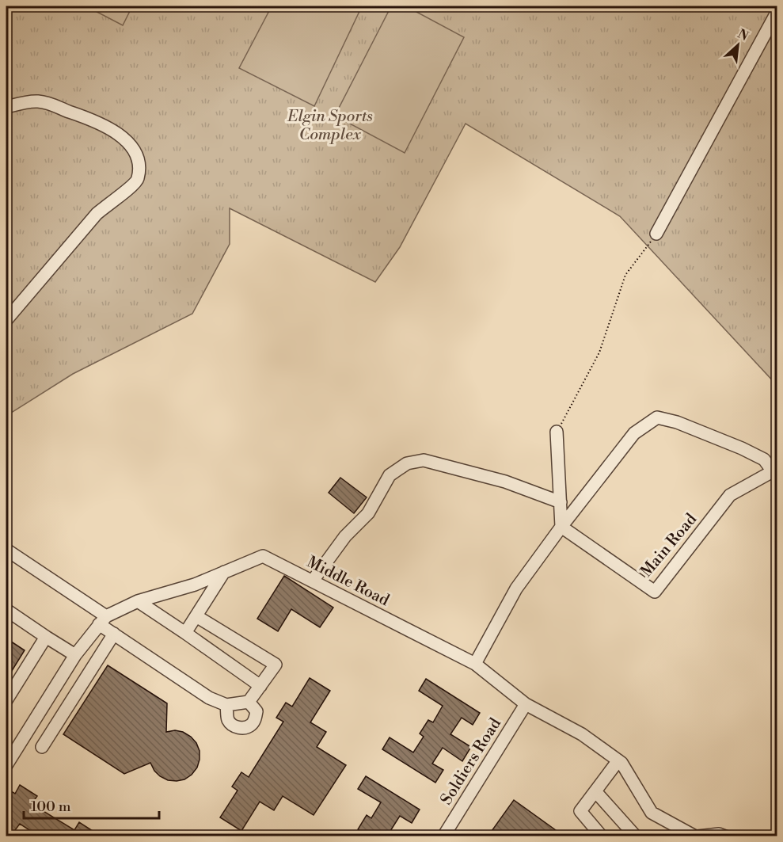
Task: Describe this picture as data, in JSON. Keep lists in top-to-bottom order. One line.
{"streets":{"street":["Main Road","Middle Road","Soldiers Road"]},"crossings":[["Middle Road","Soldiers Road"]],"parks":["Elgin Sports Complex"],"scale_bar":"100 m","north":"top right"}
